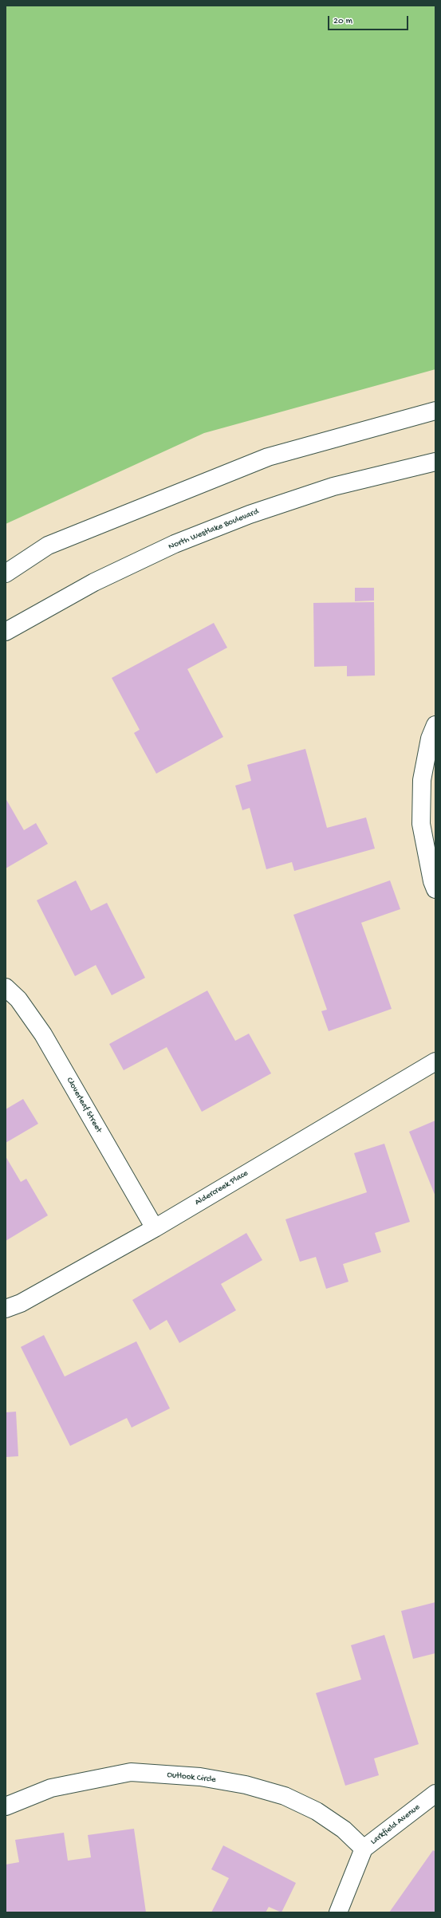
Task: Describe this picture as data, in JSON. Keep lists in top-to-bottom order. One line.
{"streets":{"street":["North Westlake Boulevard","Cloverleaf Street","Aldercreek Place","Outlook Circle","Larkfield Avenue"]},"crossings":[["Cloverleaf Street","Aldercreek Place"],["Outlook Circle","Larkfield Avenue"]],"scale_bar":"20 m"}
